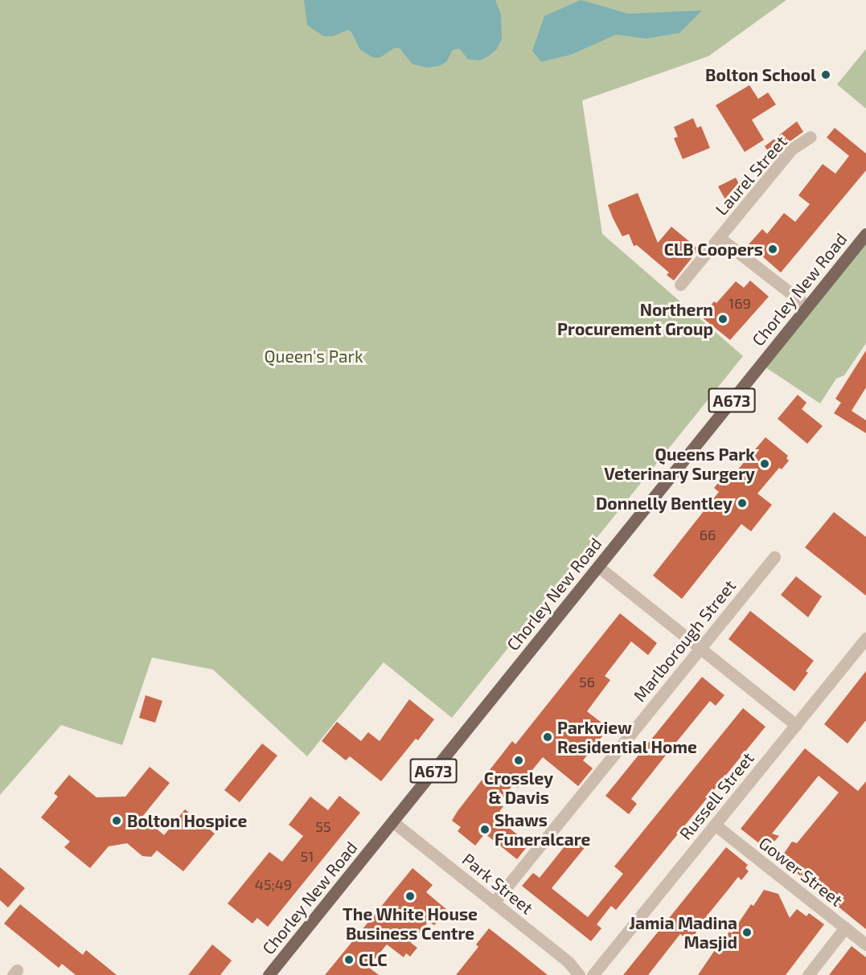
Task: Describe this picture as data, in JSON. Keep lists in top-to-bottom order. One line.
{"streets":{"main road":["Chorley New Road","A673"],"street":["Laurel Street","Marlborough Street","Russell Street","Gower Street","Park Street"]},"crossings":[["Laurel Street","Chorley New Road"],["Chorley New Road","Park Street"],["Marlborough Street","Park Street"],["Russell Street","Gower Street"]],"parks":["Queen's Park"],"places":["Bolton School","CLB Coopers","Northern Procurement Group","Queens Park Veterinary Surgery","Donnelly Bentley","Parkview Residential Home","Crossley & Davis","Bolton Hospice","Shaws Funeralcare","The White House Business Centre","Jamia Madina Masjid","CLC"],"house_numbers":["169","66","56","55","51","45;49"]}
